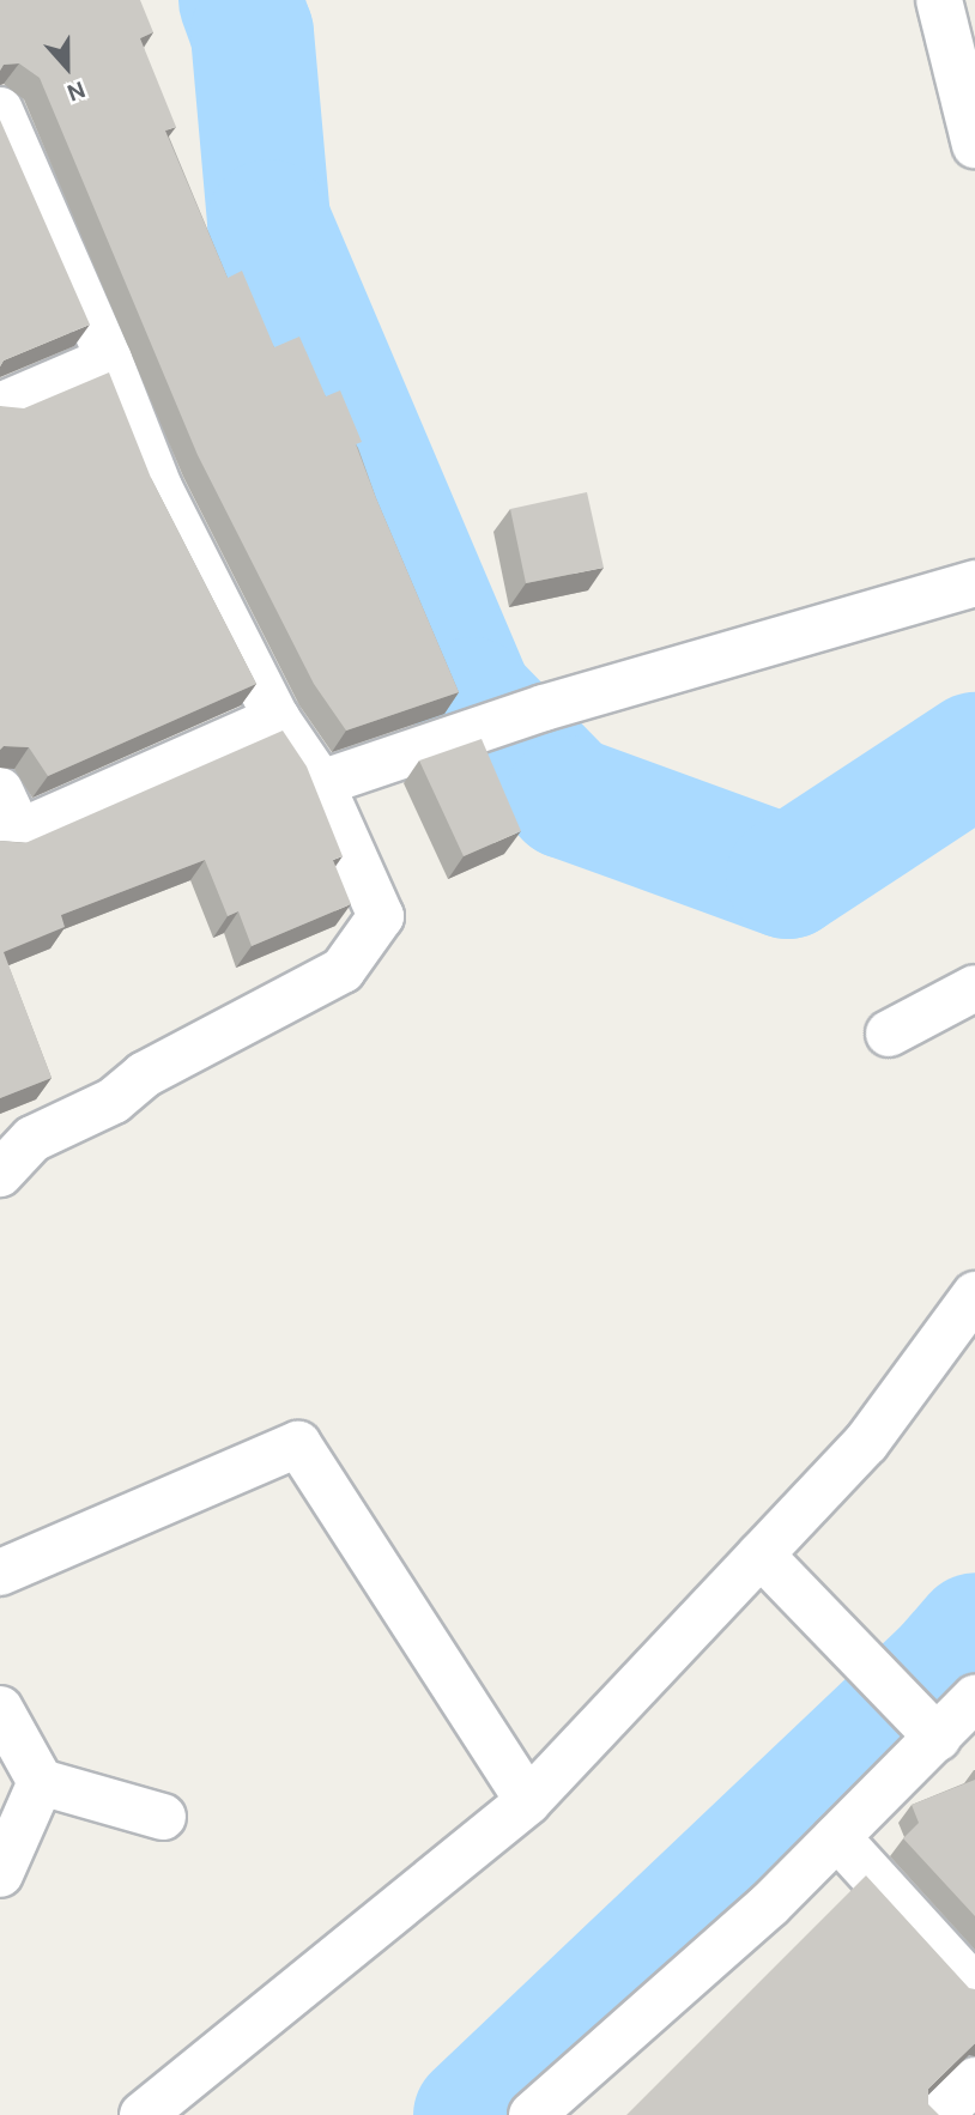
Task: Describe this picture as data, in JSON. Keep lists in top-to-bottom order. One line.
{"north":"bottom"}
